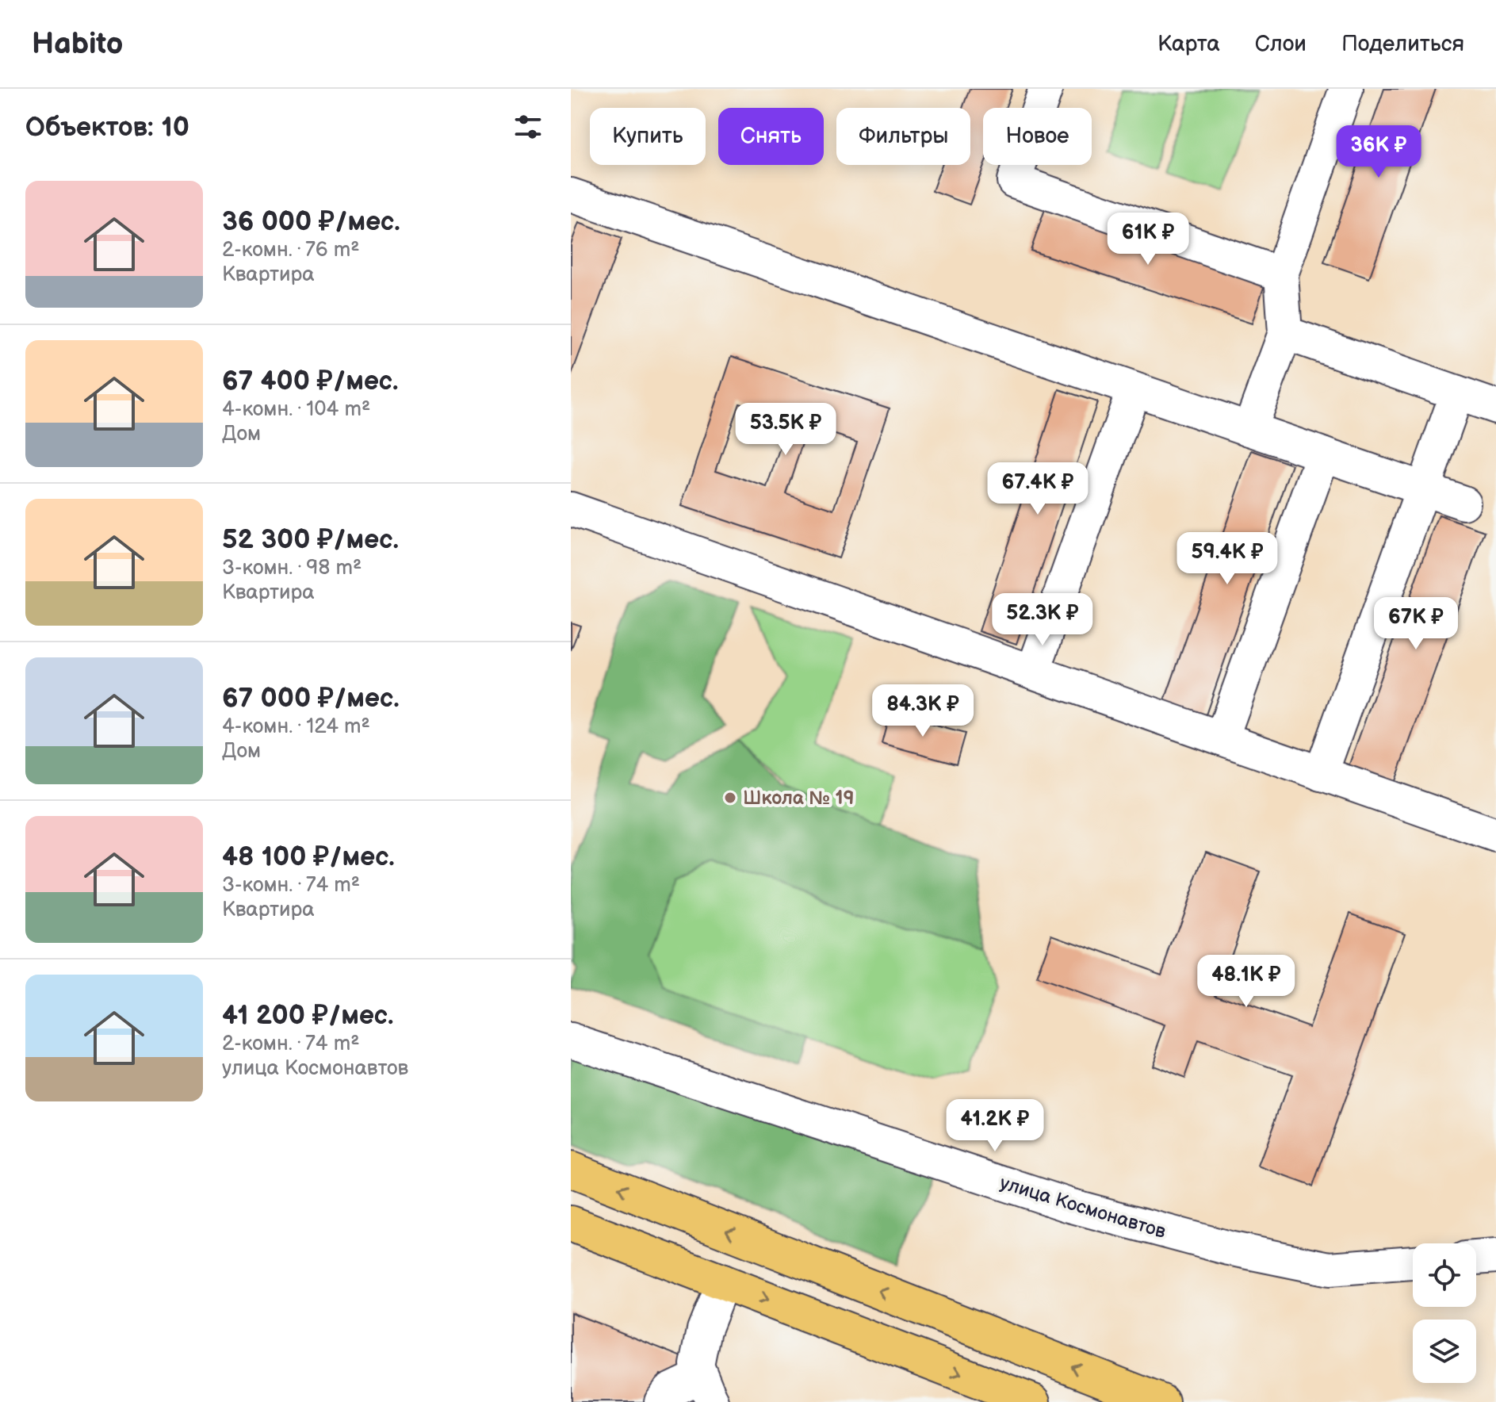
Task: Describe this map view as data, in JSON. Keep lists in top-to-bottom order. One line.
{"streets":{"street":["улица Космонавтов"]},"places":["Школа № 19"],"page":{"header":"Habito","nav":["Карта","Слои","Поделиться"],"heading":"Объектов: 10","chip":["Купить","Снять","Фильтры","Новое"],"price":["36K ₽","61K ₽","53.5K ₽","67.4K ₽","59.4K ₽","52.3K ₽","67K ₽","84.3K ₽","48.1K ₽","41.2K ₽"],"list":[{"name":"36 000 ₽/мес.","note":"2-комн. · 76 m² · Квартира"},{"name":"67 400 ₽/мес.","note":"4-комн. · 104 m² · Дом"},{"name":"52 300 ₽/мес.","note":"3-комн. · 98 m² · Квартира"},{"name":"67 000 ₽/мес.","note":"4-комн. · 124 m² · Дом"},{"name":"48 100 ₽/мес.","note":"3-комн. · 74 m² · Квартира"},{"name":"41 200 ₽/мес.","note":"2-комн. · 74 m² · улица Космонавтов"}]}}
